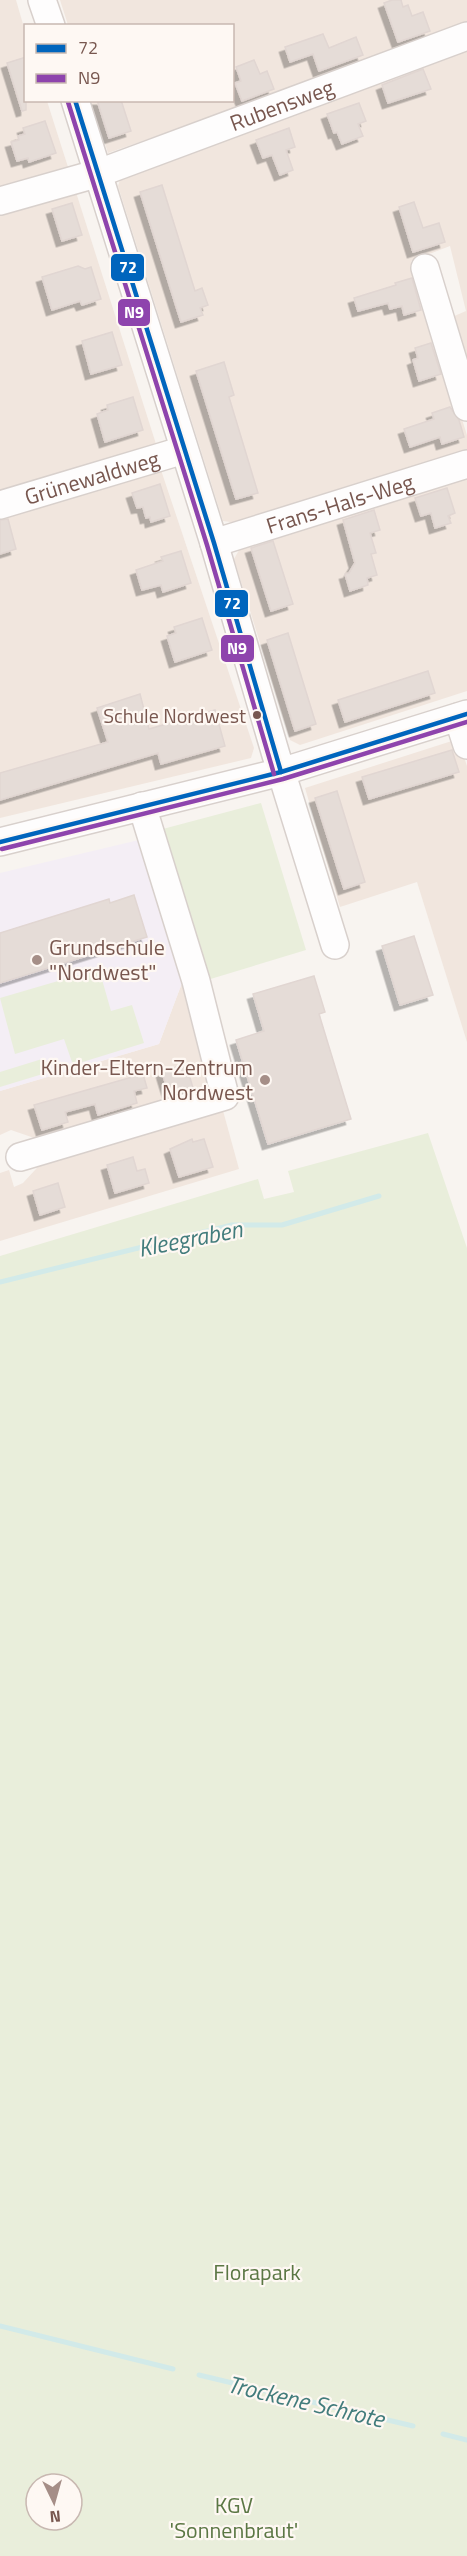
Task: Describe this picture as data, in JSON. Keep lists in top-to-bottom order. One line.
{"streets":{"street":["Rubensweg","Grünewaldweg","Frans-Hals-Weg"]},"water":["Kleegraben","Trockene Schrote"],"parks":["Florapark","KGV 'Sonnenbraut'"],"places":["Schule Nordwest","Grundschule \"Nordwest\"","Kinder-Eltern-Zentrum Nordwest"],"lines":["transit line 72","transit line N9"],"legend":["72","N9"],"north":"bottom"}
